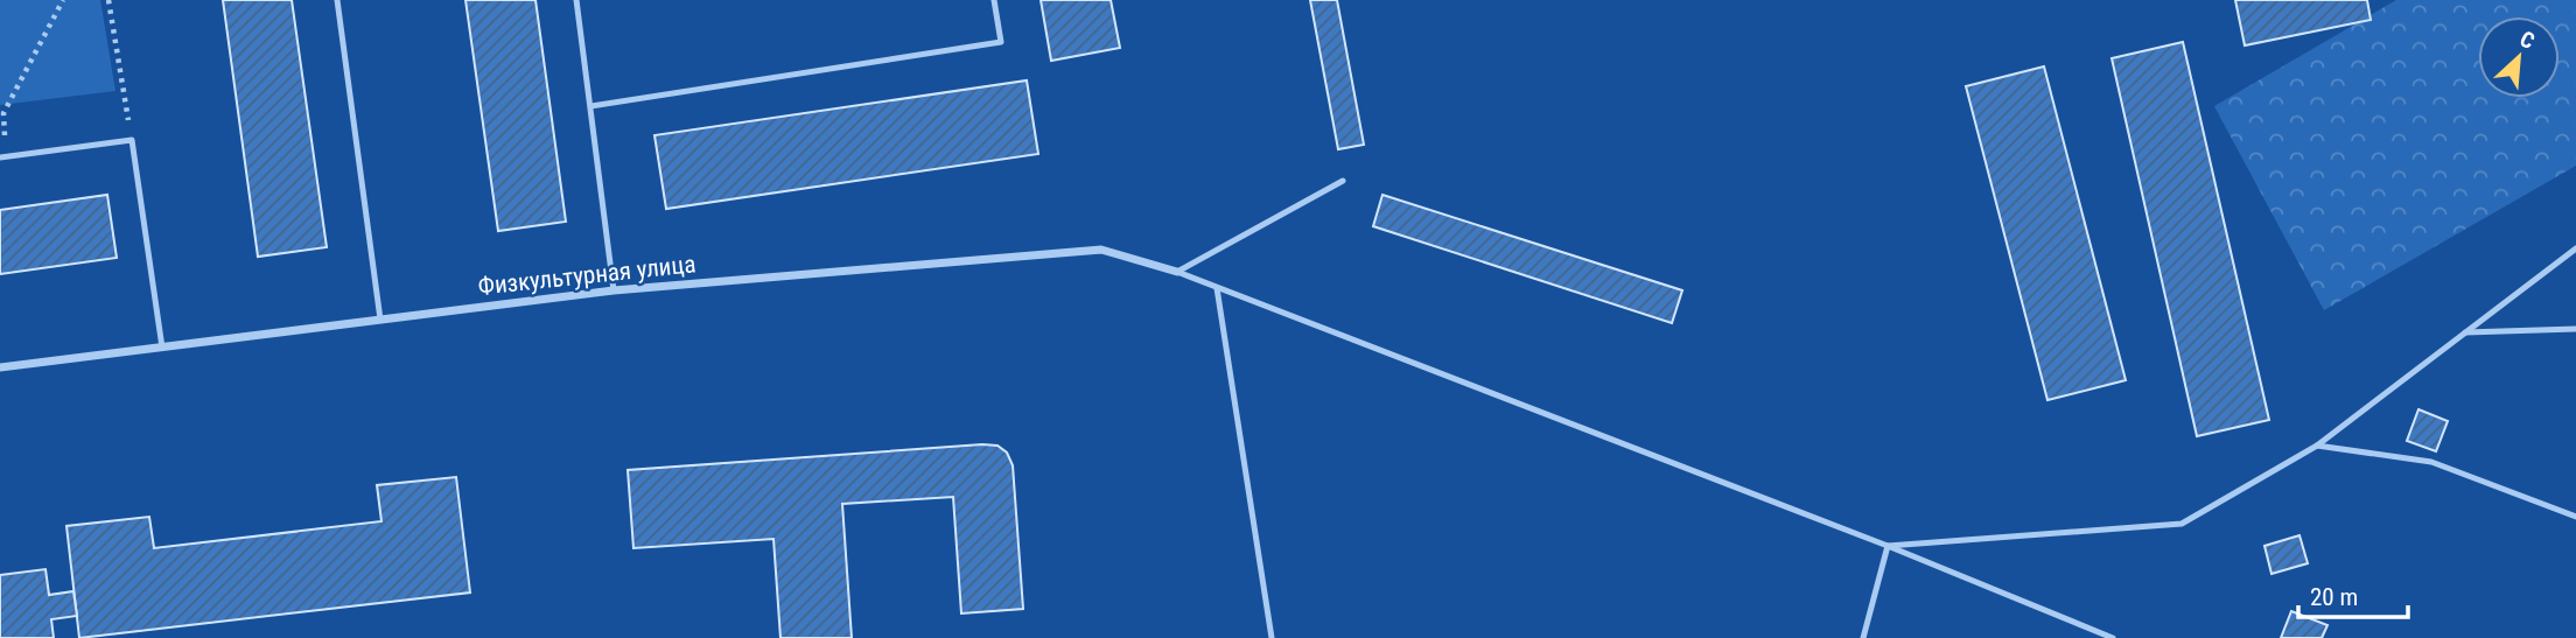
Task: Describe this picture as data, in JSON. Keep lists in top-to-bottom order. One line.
{"streets":{"street":["Физкультурная улица"]},"scale_bar":"20 m","north":"top right"}
